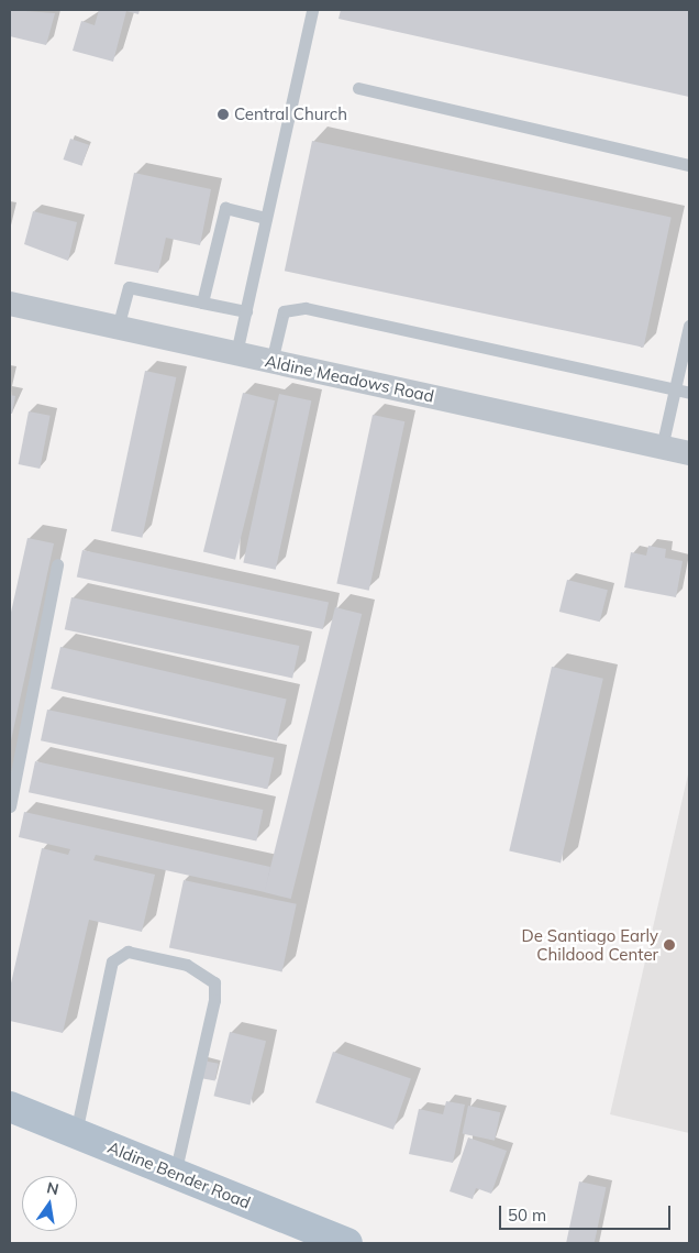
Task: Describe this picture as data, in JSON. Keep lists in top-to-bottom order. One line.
{"streets":{"main road":["Aldine Bender Road"],"street":["Aldine Meadows Road"]},"places":["Central Church","De Santiago Early Childood Center"],"scale_bar":"50 m","north":"top"}
